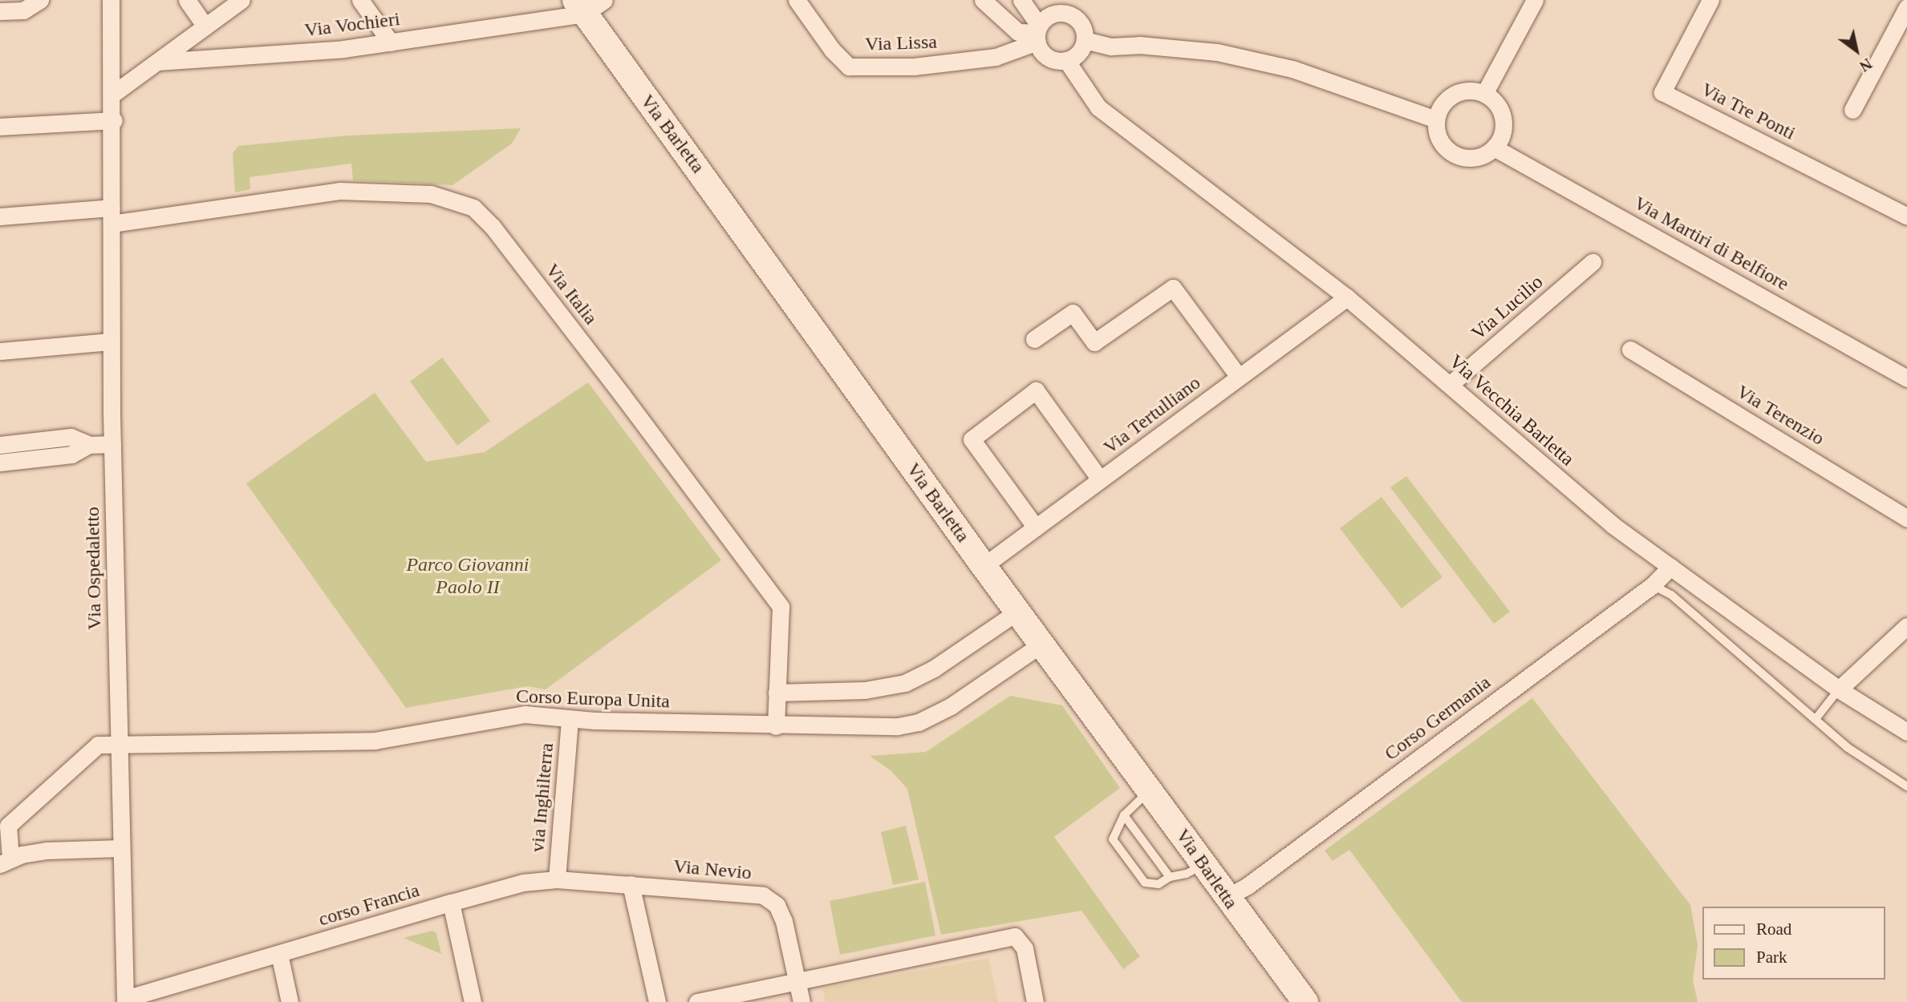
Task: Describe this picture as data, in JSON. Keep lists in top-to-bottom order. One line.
{"streets":{"main road":["Via Barletta"],"street":["Via Vochieri","Via Lissa","Via Tre Ponti","Via Martiri di Belfiore","Via Italia","Via Lucilio","Via Vecchia Barletta","Via Tertulliano","Via Terenzio","Via Ospedaletto","Corso Europa Unita","Corso Germania","via Inghilterra","Via Nevio","corso Francia"]},"crossings":[["Via Vochieri","Via Barletta"],["Via Lissa","Via Vecchia Barletta"],["Via Barletta","Via Tertulliano"],["Via Barletta","Corso Europa Unita"],["Via Barletta","Corso Germania"],["Via Italia","Via Ospedaletto"],["Via Italia","Corso Europa Unita"],["Via Lucilio","Via Vecchia Barletta"],["Via Vecchia Barletta","Via Tertulliano"],["Via Vecchia Barletta","Corso Germania"],["Via Ospedaletto","Corso Europa Unita"],["Via Ospedaletto","corso Francia"],["Corso Europa Unita","via Inghilterra"],["via Inghilterra","corso Francia"],["Via Nevio","corso Francia"]],"parks":["Parco Giovanni Paolo II"],"legend":["Road","Park"],"north":"bottom right"}
